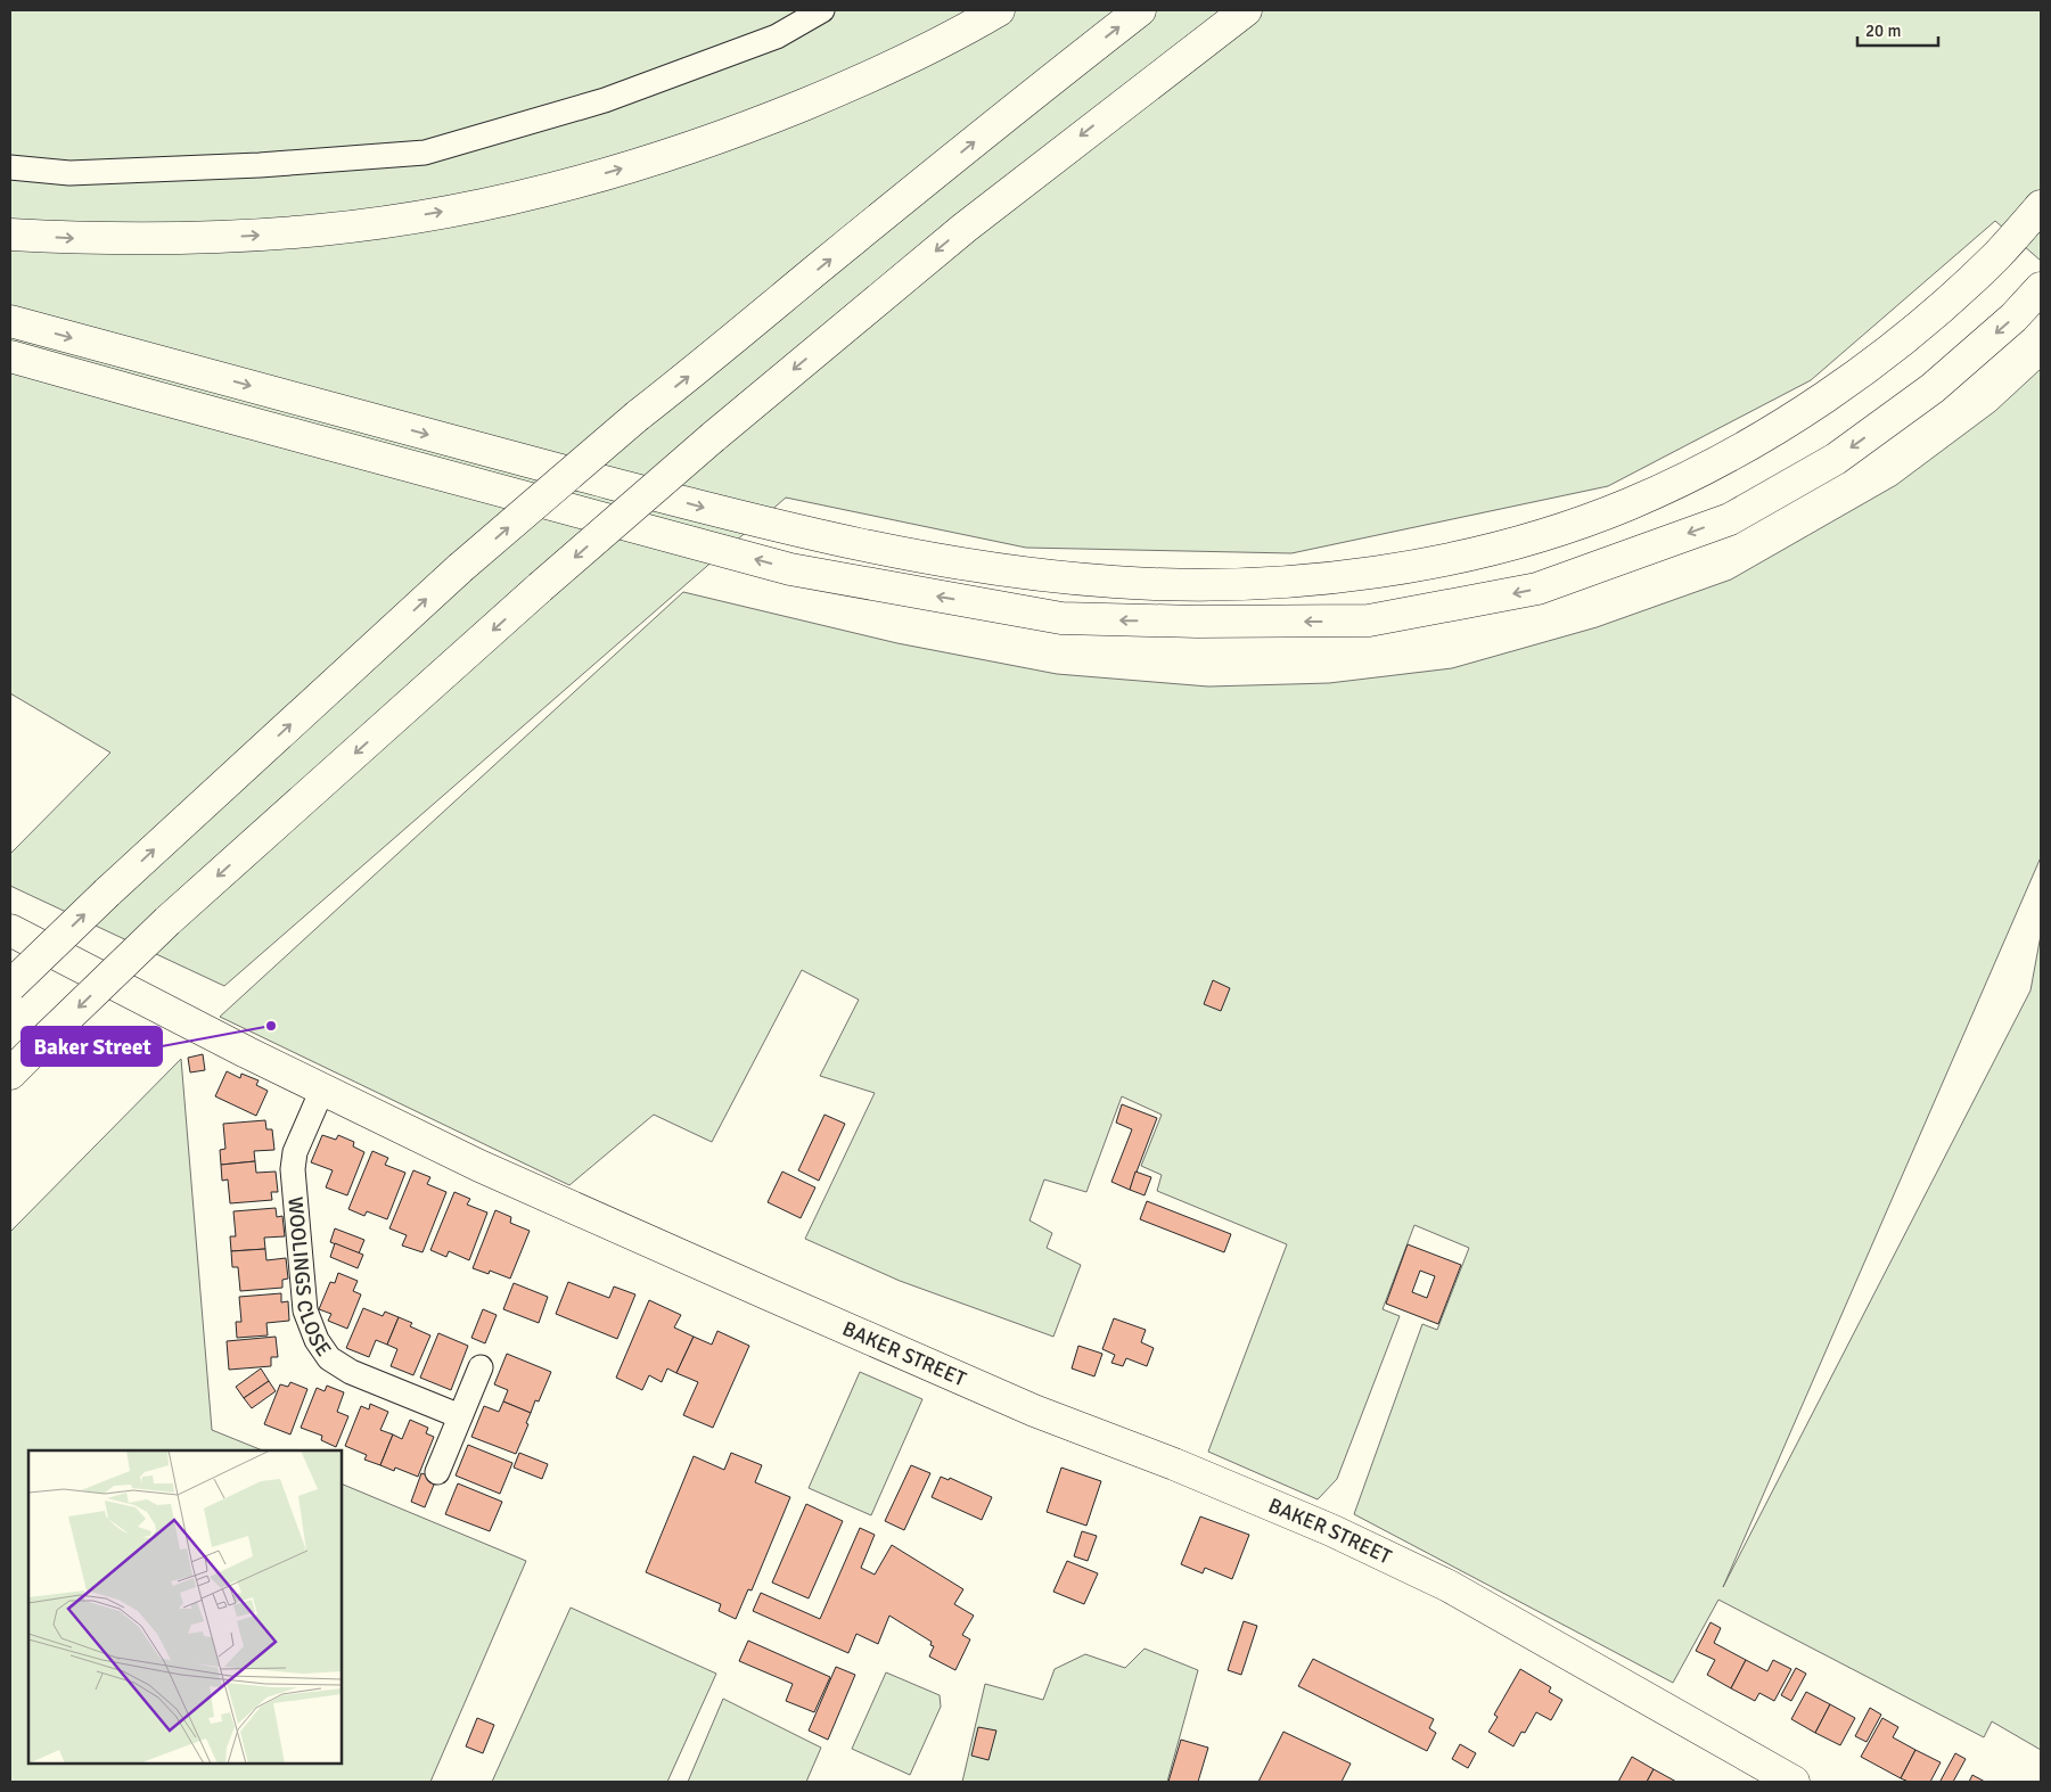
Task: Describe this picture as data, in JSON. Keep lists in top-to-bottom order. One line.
{"streets":{"main road":["BAKER STREET"],"street":["WOOLINGS CLOSE"]},"crossings":[["WOOLINGS CLOSE","BAKER STREET"]],"places":["Baker Street"],"scale_bar":"20 m"}
